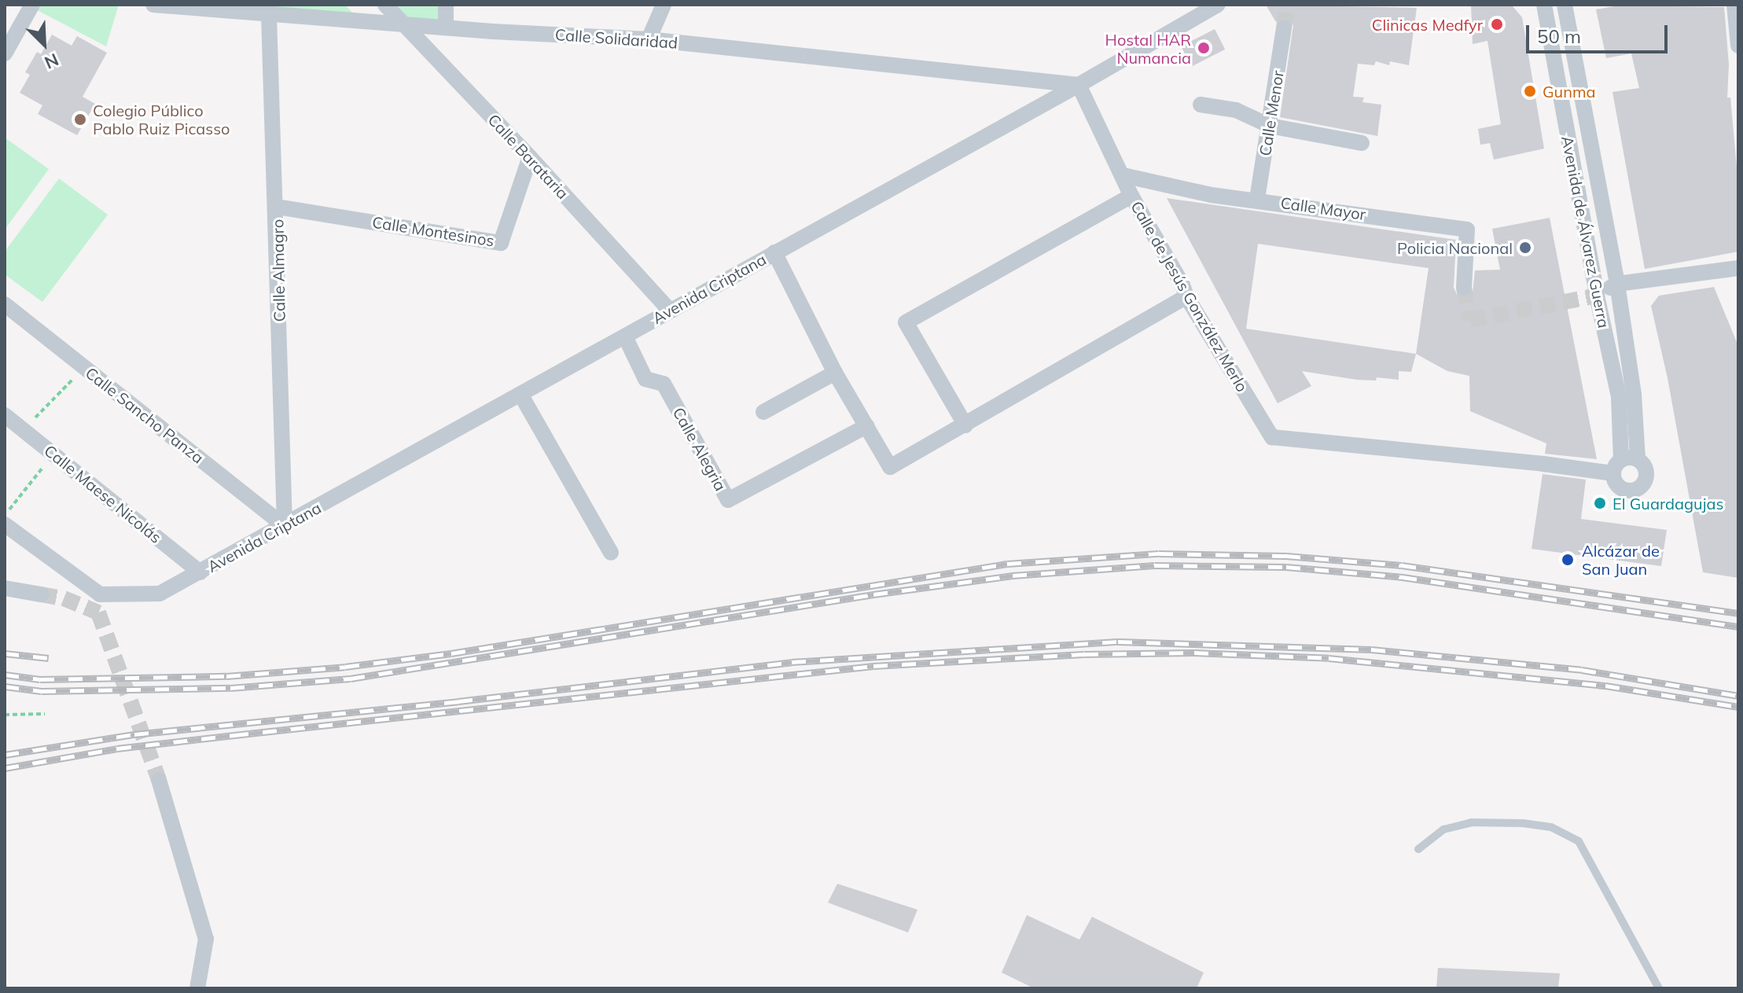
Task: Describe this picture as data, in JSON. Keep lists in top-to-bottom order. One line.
{"streets":{"street":["Calle Solidaridad","Calle Menor","Calle Barataria","Calle Mayor","Calle Montesinos","Avenida de Álvarez Guerra","Calle Almagro","Avenida Criptana","Calle de Jesús González Merlo","Calle Sancho Panza","Calle Alegria","Calle Maese Nicolás"]},"crossings":[["Calle Solidaridad","Calle Barataria"],["Calle Solidaridad","Calle Almagro"],["Calle Solidaridad","Avenida Criptana"],["Calle Solidaridad","Calle de Jesús González Merlo"],["Calle Menor","Calle Mayor"],["Calle Barataria","Calle Montesinos"],["Calle Barataria","Avenida Criptana"],["Calle Mayor","Calle de Jesús González Merlo"],["Calle Montesinos","Calle Almagro"],["Avenida de Álvarez Guerra","Calle de Jesús González Merlo"],["Calle Almagro","Avenida Criptana"],["Calle Almagro","Calle Sancho Panza"],["Avenida Criptana","Calle de Jesús González Merlo"],["Avenida Criptana","Calle Sancho Panza"],["Avenida Criptana","Calle Alegria"],["Avenida Criptana","Calle Maese Nicolás"]],"places":["Clinicas Medfyr","Hostal HAR Numancia","Gunma","Colegio Público Pablo Ruiz Picasso","Policia Nacional","El Guardagujas","Alcázar de San Juan"],"scale_bar":"50 m","north":"bottom right"}
